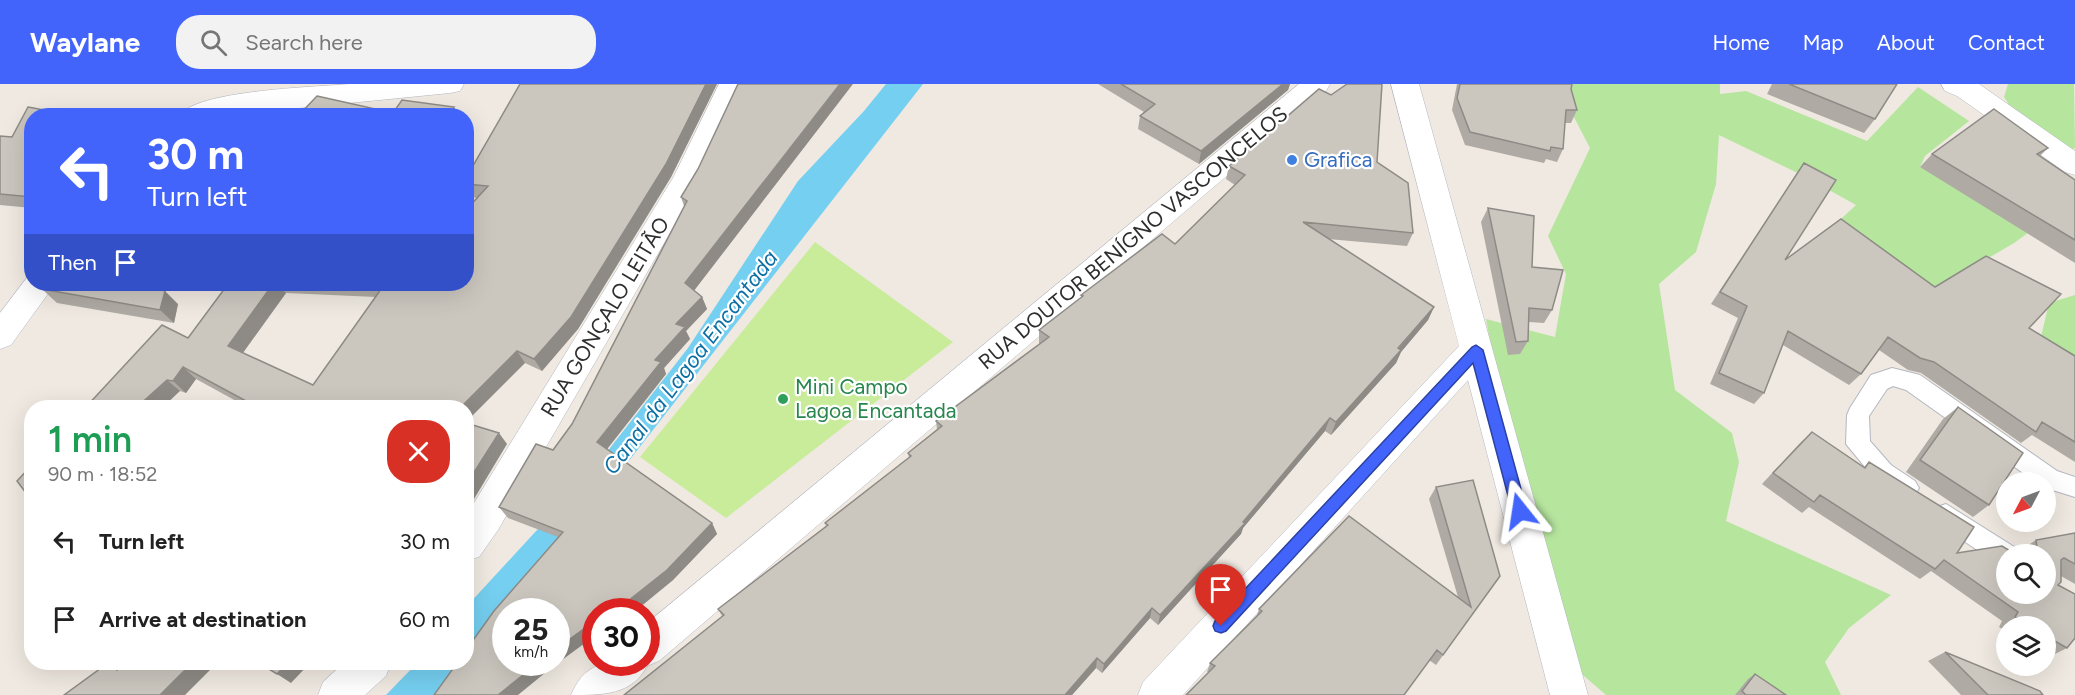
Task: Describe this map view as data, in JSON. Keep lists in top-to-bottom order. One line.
{"streets":{"street":["RUA DOUTOR BENÍGNO VASCONCELOS","RUA GONÇALO LEITÃO"]},"water":["Canal da Lagoa Encantada"],"places":["Grafica","Mini Campo Lagoa Encantada"],"north":"bottom left","page":{"header":"Waylane","search":"Search here","nav":["Home","Map","About","Contact"],"turn":["30 m","Turn left"],"then":"Then","heading":["1 min","90 m · 18:52"],"list":[{"name":"Turn left","value":"30 m"},{"name":"Arrive at destination","value":"60 m"}],"speed":"25 km/h","limit":"30"}}
